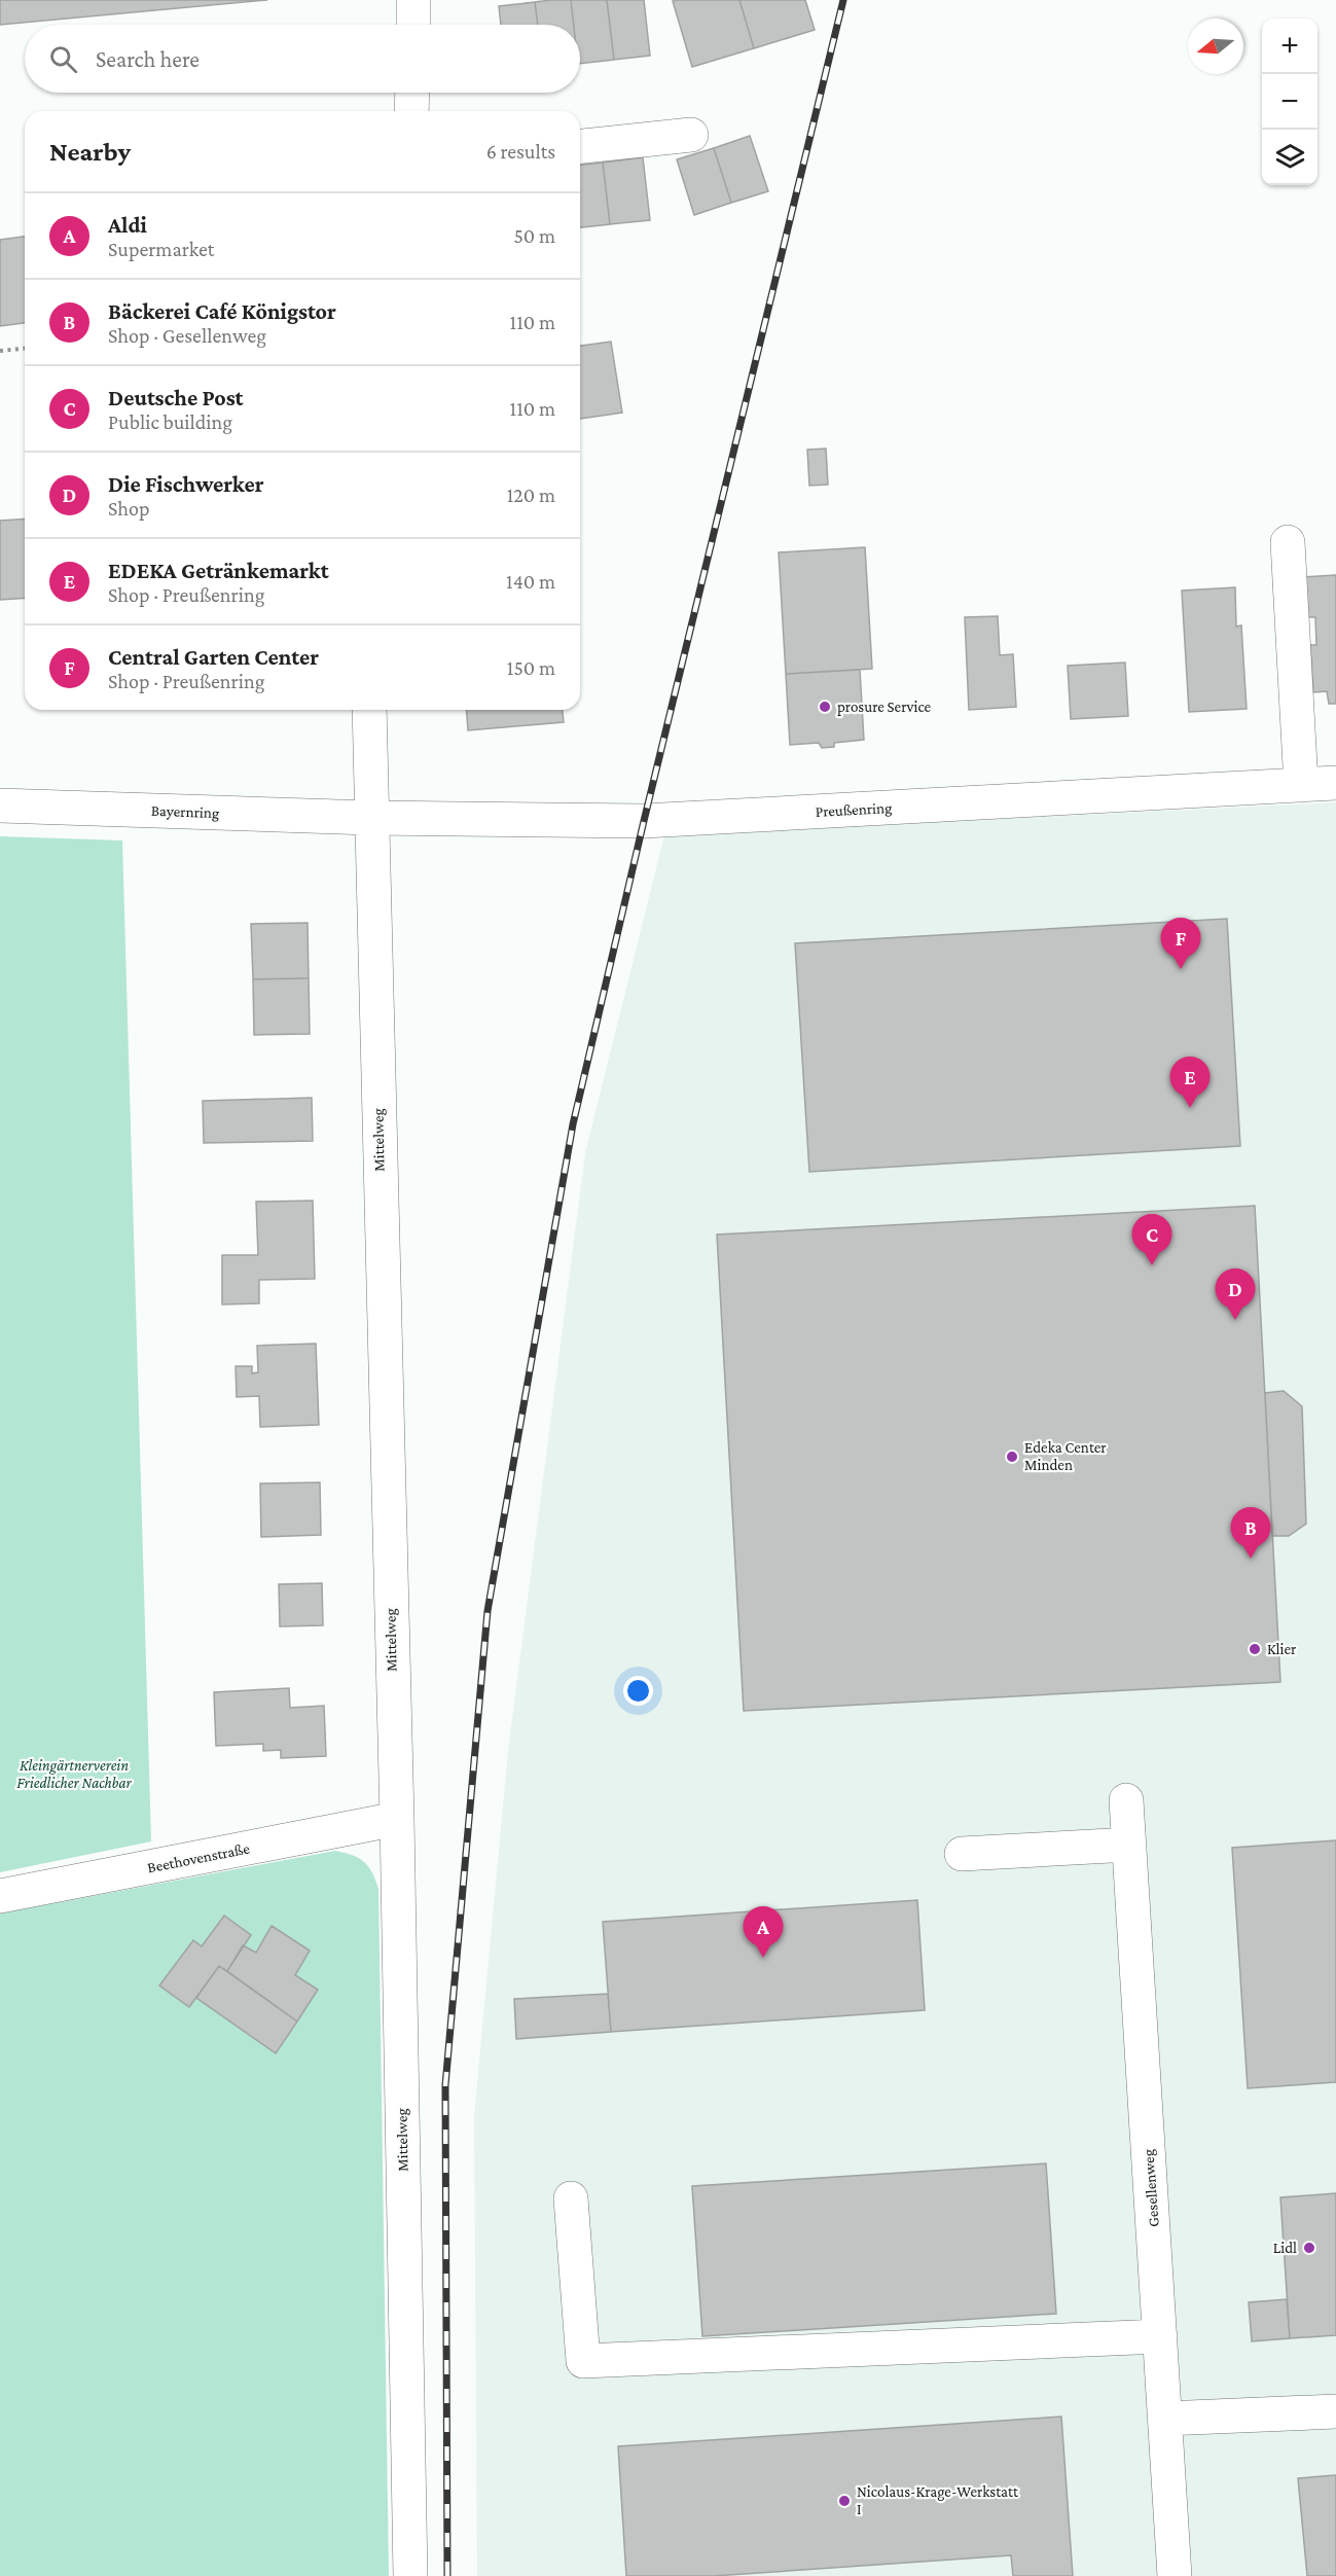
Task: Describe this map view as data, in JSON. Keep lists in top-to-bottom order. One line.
{"streets":{"street":["Preußenring","Bayernring","Mittelweg","Beethovenstraße","Gesellenweg"]},"crossings":[["Preußenring","Bayernring"],["Preußenring","Mittelweg"],["Bayernring","Mittelweg"],["Mittelweg","Beethovenstraße"]],"parks":["Kleingärtnerverein Friedlicher Nachbar"],"places":["prosure Service","Edeka Center Minden","Klier","Lidl","Nicolaus-Krage-Werkstatt I"],"north":"left","page":{"map_buttons":["+","−"],"search":"Search here","heading":["Nearby","6 results"],"list":[{"mark":"A","name":"Aldi","note":"Supermarket","value":"50 m"},{"mark":"B","name":"Bäckerei Café Königstor","note":"Shop · Gesellenweg","value":"110 m"},{"mark":"C","name":"Deutsche Post","note":"Public building","value":"110 m"},{"mark":"D","name":"Die Fischwerker","note":"Shop","value":"120 m"},{"mark":"E","name":"EDEKA Getränkemarkt","note":"Shop · Preußenring","value":"140 m"},{"mark":"F","name":"Central Garten Center","note":"Shop · Preußenring","value":"150 m"}],"pins":["F","E","C","D","B","A"]}}
